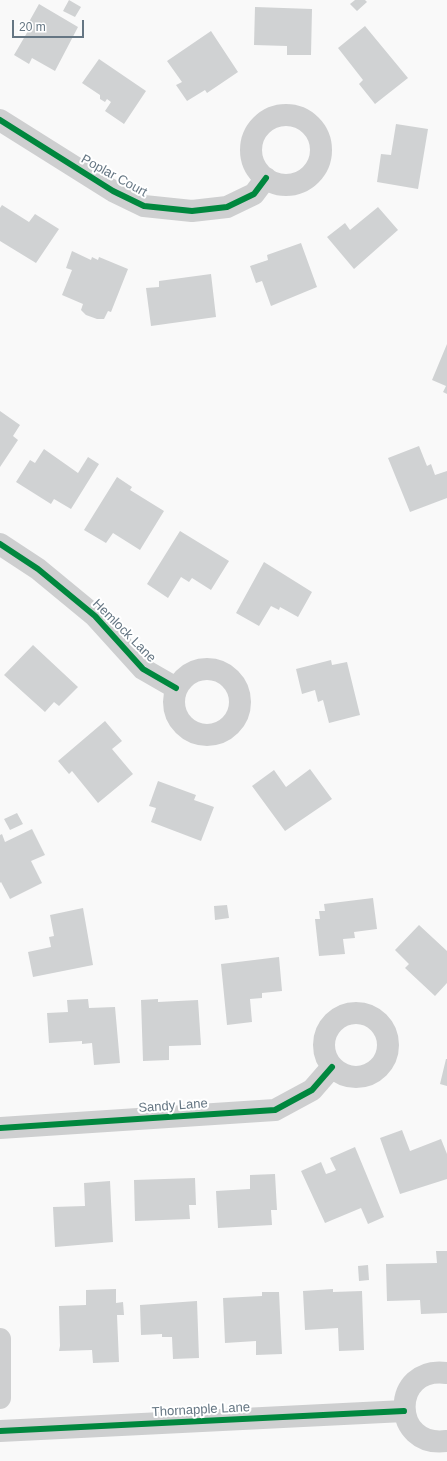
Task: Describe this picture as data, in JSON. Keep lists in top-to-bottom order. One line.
{"streets":{"street":["Poplar Court","Hemlock Lane","Sandy Lane","Thornapple Lane"]},"scale_bar":"20 m"}
